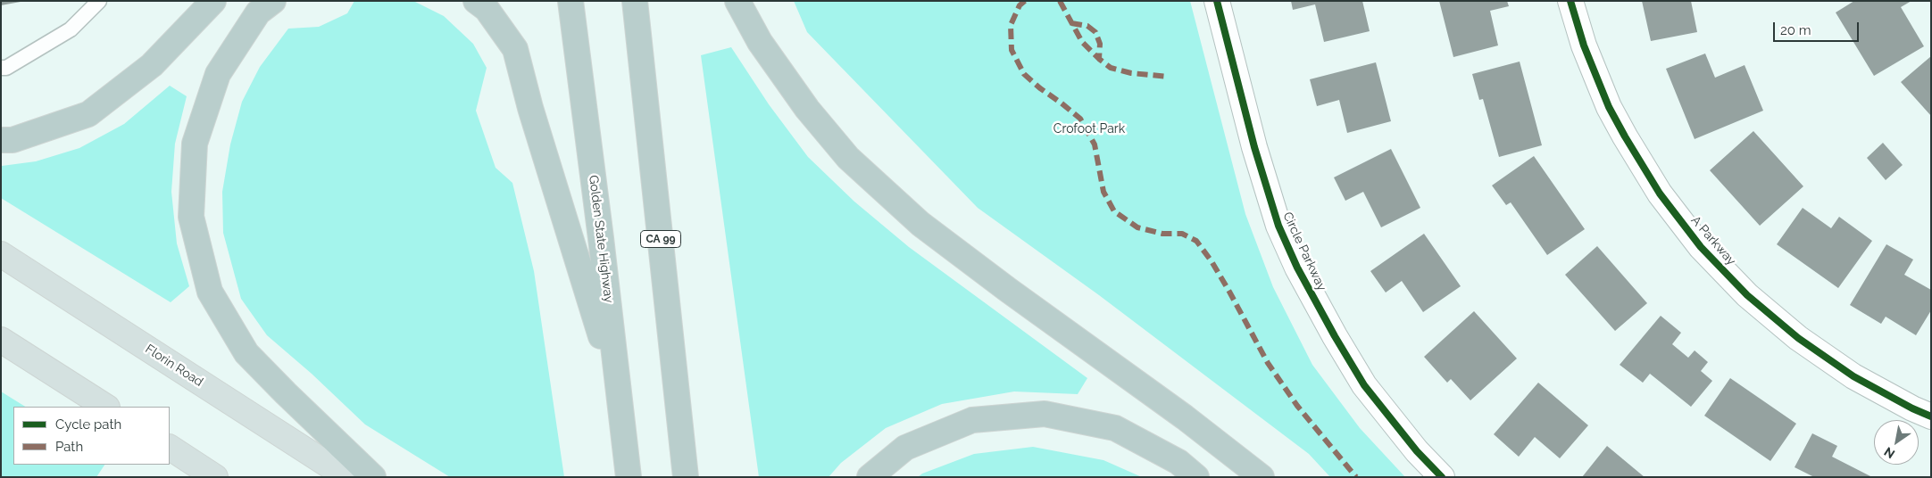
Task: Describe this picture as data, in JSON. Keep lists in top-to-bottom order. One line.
{"streets":{"highway":["Golden State Highway","CA 99"],"main road":["Florin Road"],"street":["A Parkway","Circle Parkway"]},"parks":["Crofoot Park"],"legend":["Cycle path","Path"],"scale_bar":"20 m","north":"bottom left"}
